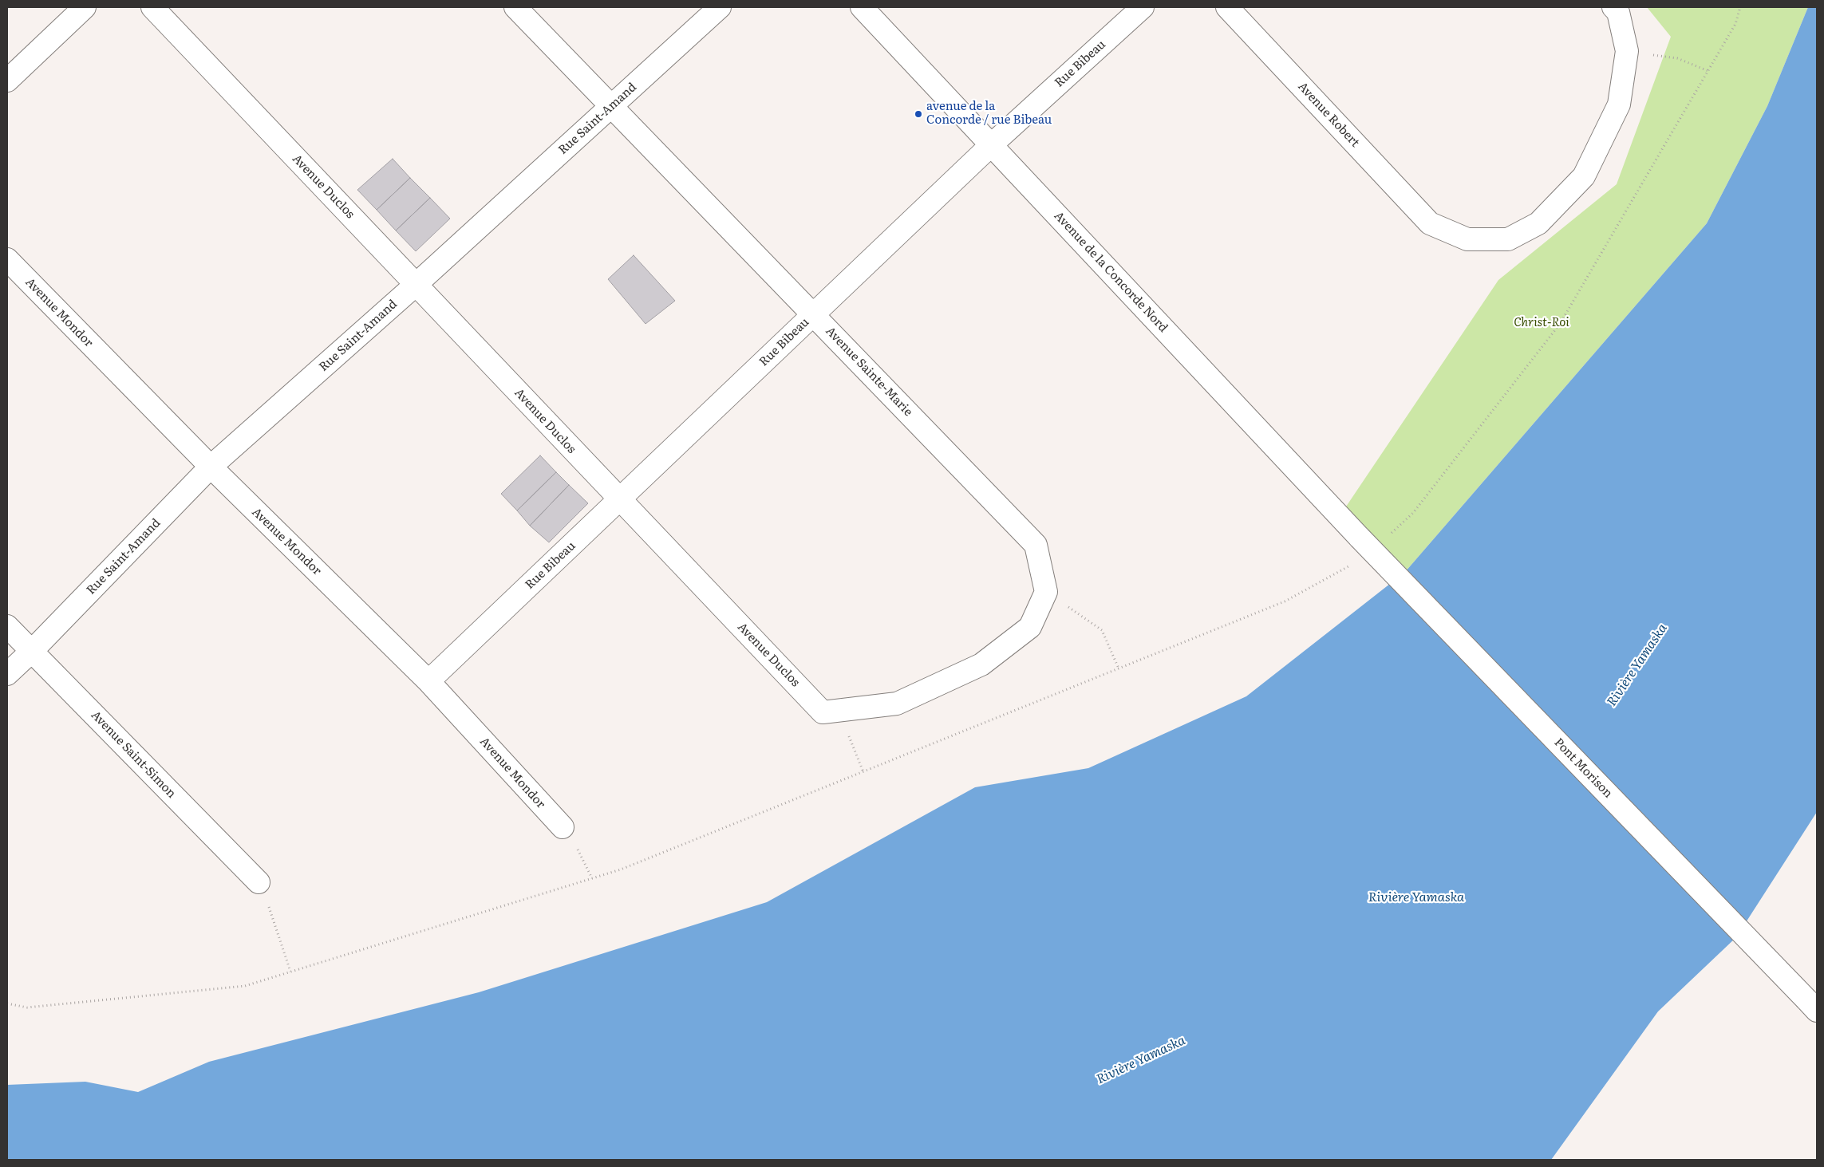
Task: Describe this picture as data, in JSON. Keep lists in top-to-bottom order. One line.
{"streets":{"street":["Rue Bibeau","Avenue Robert","Rue Saint-Amand","Avenue Duclos","Avenue de la Concorde Nord","Avenue Mondor","Avenue Sainte-Marie","Avenue Saint-Simon","Pont Morison"]},"crossings":[["Rue Bibeau","Avenue Duclos"],["Rue Bibeau","Avenue de la Concorde Nord"],["Rue Bibeau","Avenue Mondor"],["Rue Bibeau","Avenue Sainte-Marie"],["Rue Saint-Amand","Avenue Duclos"],["Rue Saint-Amand","Avenue Mondor"],["Rue Saint-Amand","Avenue Sainte-Marie"],["Rue Saint-Amand","Avenue Saint-Simon"],["Avenue Duclos","Avenue Sainte-Marie"],["Avenue de la Concorde Nord","Pont Morison"]],"water":["Rivière Yamaska"],"parks":["Christ-Roi"],"places":["avenue de la Concorde / rue Bibeau"]}
